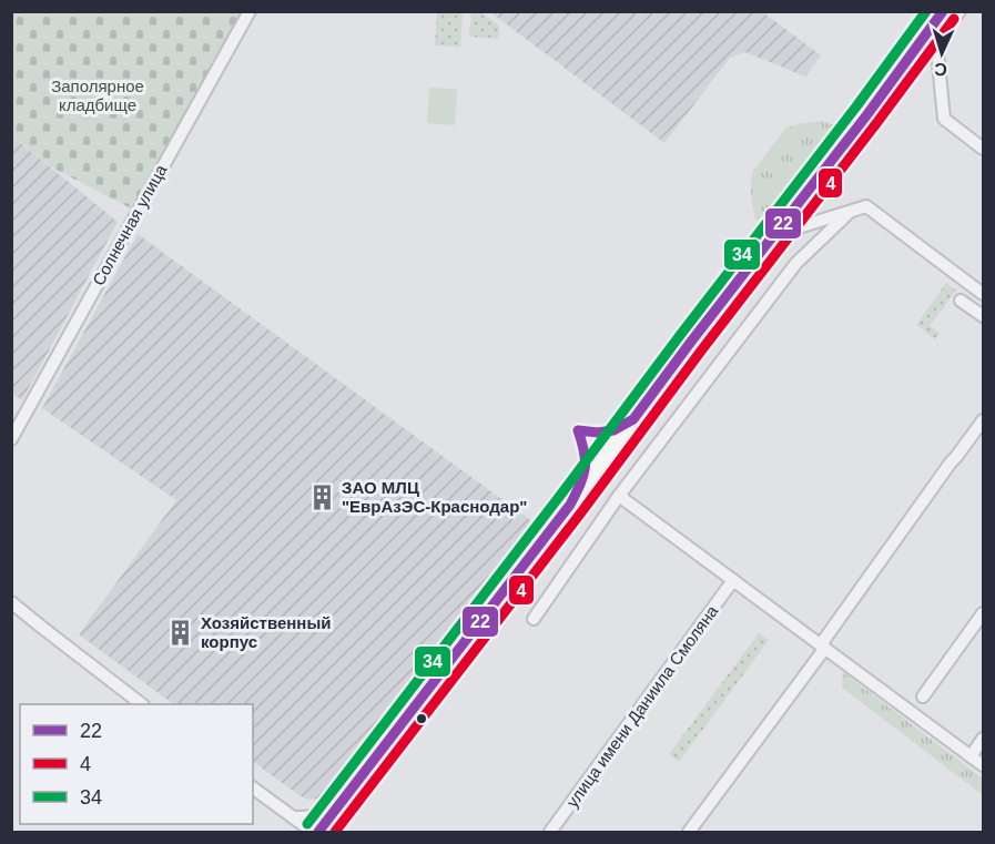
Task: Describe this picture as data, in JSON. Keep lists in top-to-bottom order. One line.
{"streets":{"street":["Солнечная улица","улица имени Даниила Смоляна"]},"parks":["Заполярное кладбище"],"places":{"building":["ЗАО МЛЦ \"ЕврАзЭС-Краснодар\"","Хозяйственный корпус"]},"lines":["transit line 22","transit line 34","transit line 4"],"legend":["22","4","34"],"north":"bottom"}
